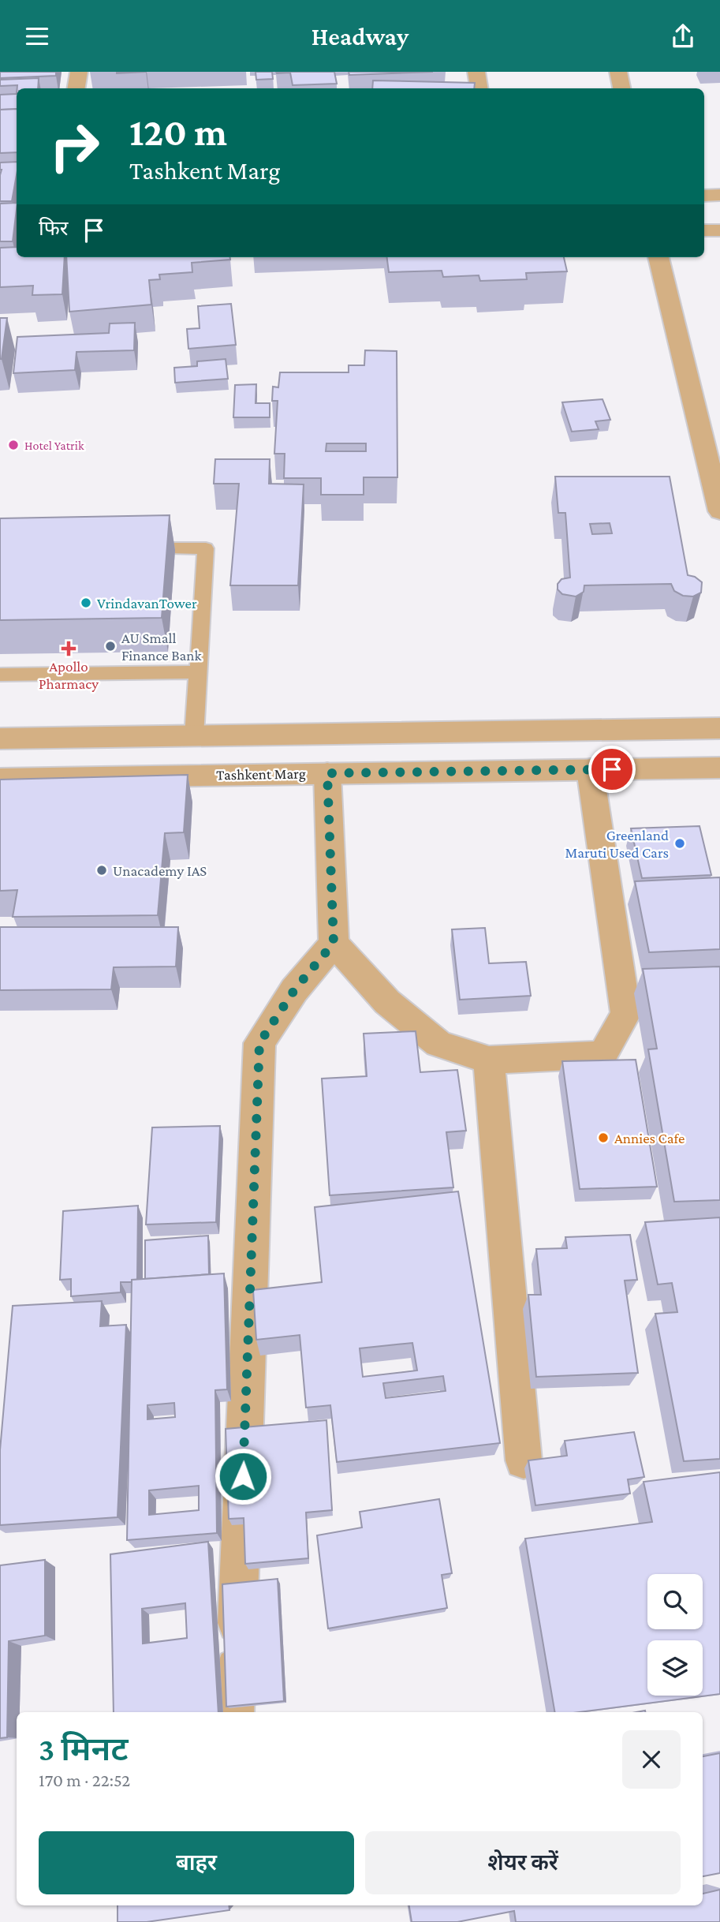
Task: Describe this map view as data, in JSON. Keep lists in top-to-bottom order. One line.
{"streets":{"street":["Tashkent Marg"]},"places":{"other":["Hotel Yatrik","VrindavanTower","AU Small Finance Bank","Greenland Maruti Used Cars","Unacademy IAS","Annies Cafe"],"health":["Apollo Pharmacy"]},"page":{"header":"Headway","turn":["120 m","Tashkent Marg"],"then":"फिर","heading":["3 मिनट","170 m · 22:52"],"buttons":["बाहर","शेयर करें"]}}
